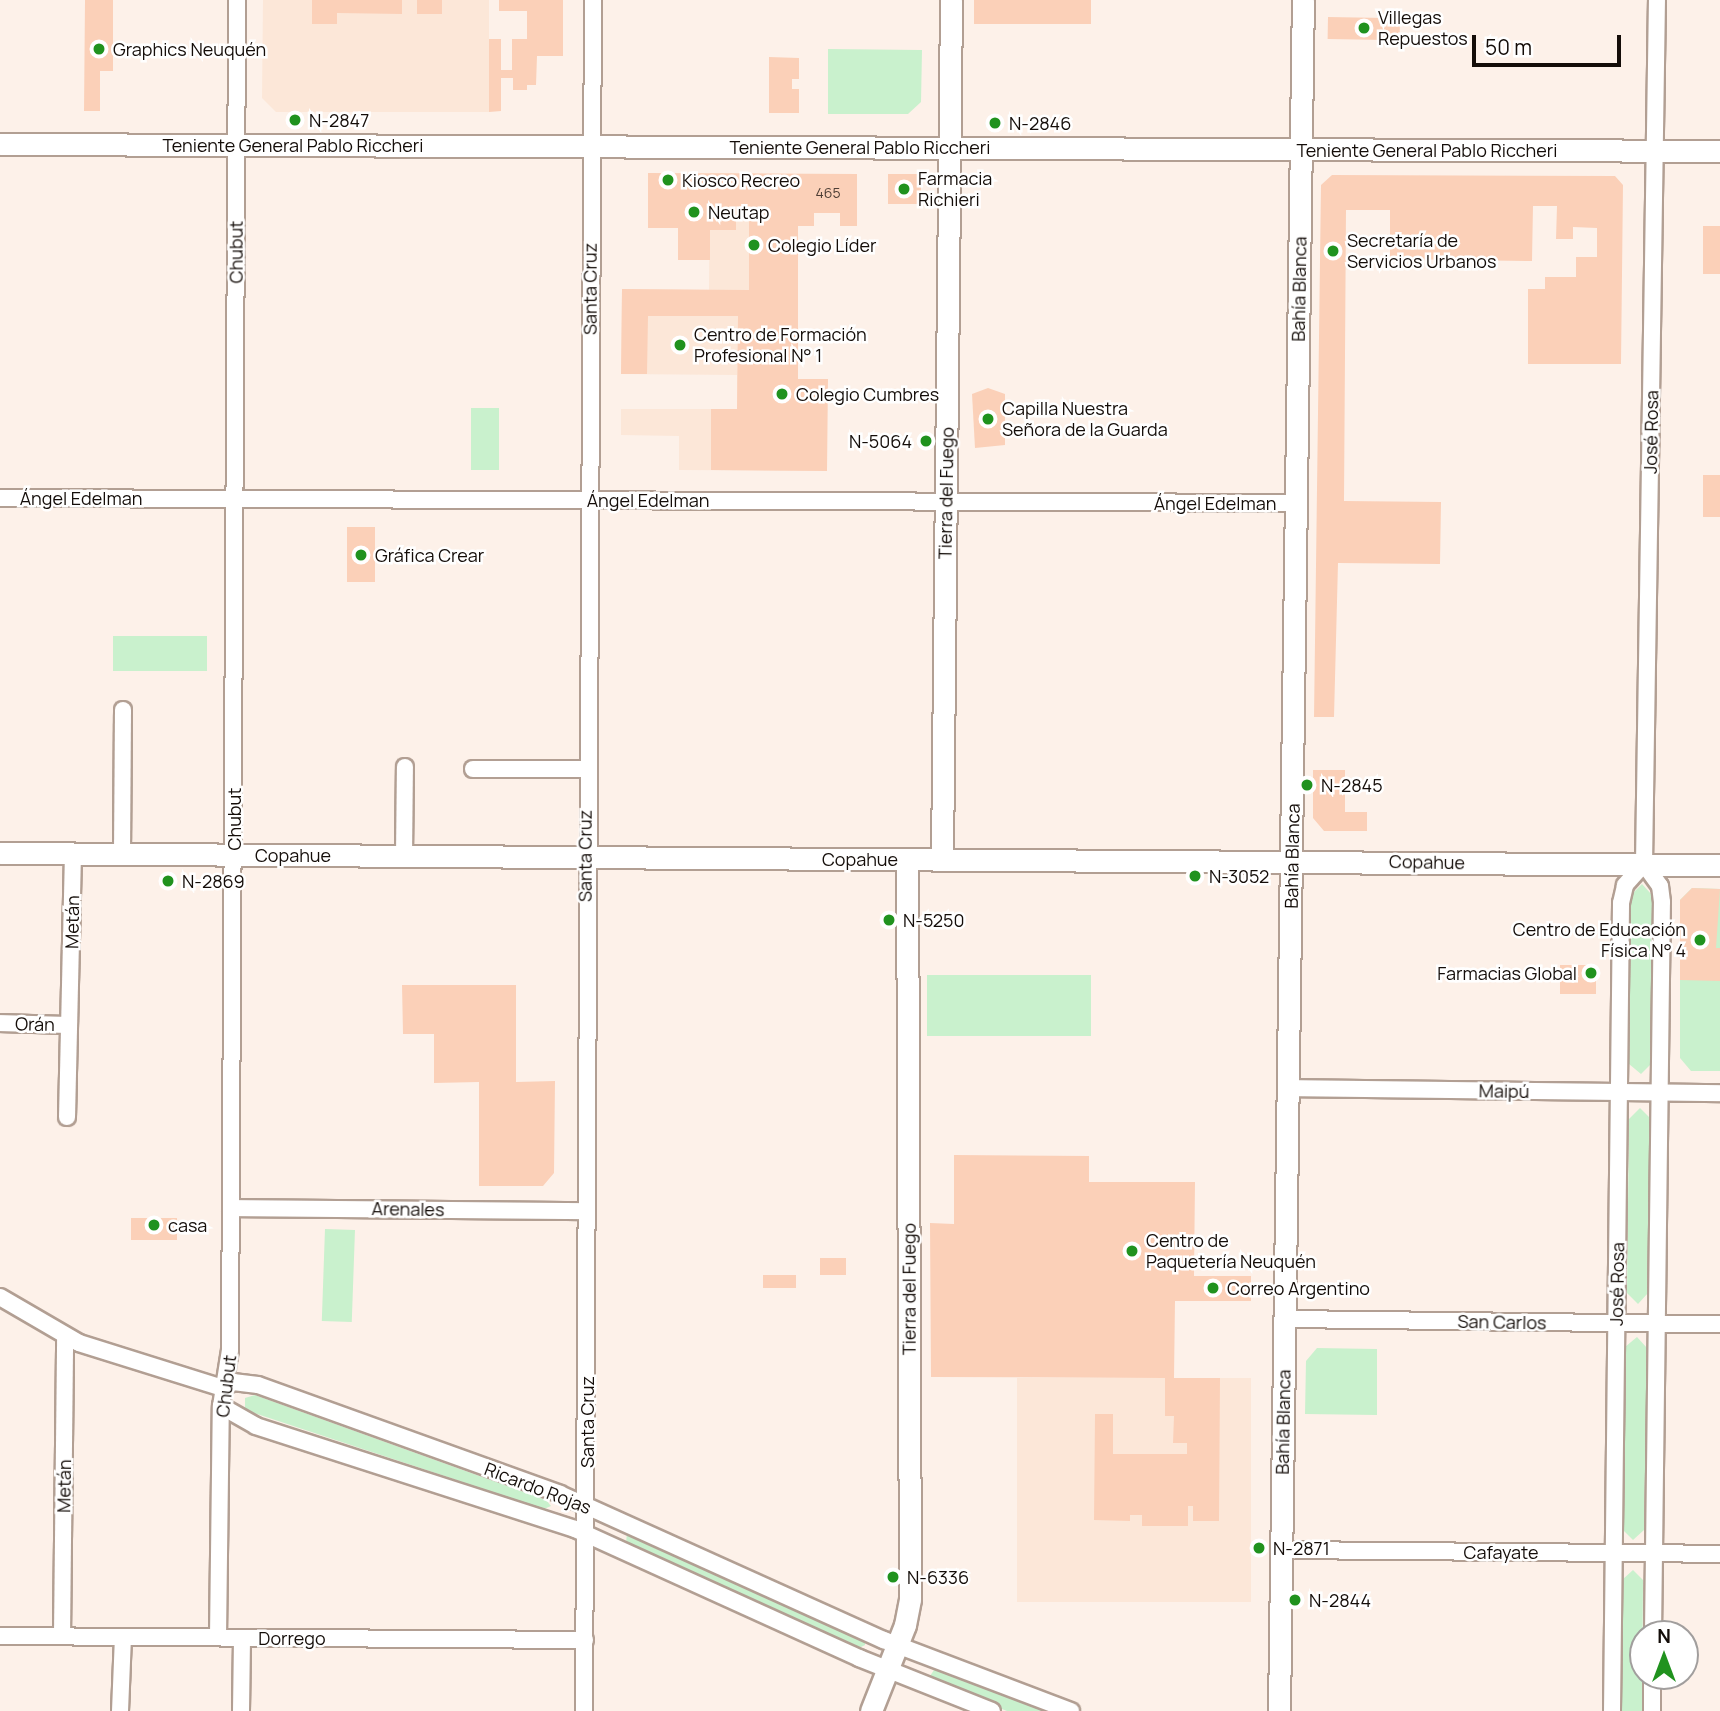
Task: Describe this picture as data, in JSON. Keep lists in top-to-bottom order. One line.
{"streets":{"street":["Teniente General Pablo Riccheri","Chubut","Santa Cruz","Bahía Blanca","José Rosa","Tierra del Fuego","Ángel Edelman","Copahue","Metán","Orán","Maipú","Arenales","San Carlos","Ricardo Rojas","Cafayate","Dorrego"]},"crossings":[["Teniente General Pablo Riccheri","Chubut"],["Teniente General Pablo Riccheri","Santa Cruz"],["Teniente General Pablo Riccheri","Bahía Blanca"],["Teniente General Pablo Riccheri","José Rosa"],["Teniente General Pablo Riccheri","Tierra del Fuego"],["Chubut","Ángel Edelman"],["Chubut","Copahue"],["Chubut","Arenales"],["Chubut","Ricardo Rojas"],["Chubut","Dorrego"],["Santa Cruz","Ángel Edelman"],["Santa Cruz","Copahue"],["Santa Cruz","Arenales"],["Santa Cruz","Ricardo Rojas"],["Santa Cruz","Dorrego"],["Bahía Blanca","Ángel Edelman"],["Bahía Blanca","Copahue"],["Bahía Blanca","Maipú"],["Bahía Blanca","San Carlos"],["Bahía Blanca","Cafayate"],["José Rosa","Copahue"],["José Rosa","Maipú"],["José Rosa","San Carlos"],["José Rosa","Cafayate"],["Tierra del Fuego","Ángel Edelman"],["Tierra del Fuego","Copahue"],["Tierra del Fuego","Ricardo Rojas"],["Copahue","Metán"],["Metán","Orán"],["Metán","Ricardo Rojas"],["Metán","Dorrego"]],"places":["Villegas Repuestos","Graphics Neuquén","N-2847","N-2846","Kiosco Recreo","Farmacia Richieri","Neutap","Colegio Líder","Secretaría de Servicios Urbanos","Centro de Formación Profesional N° 1","Colegio Cumbres","Capilla Nuestra Señora de la Guarda","N-5064","Gráfica Crear","N-2845","N-3052","N-2869","N-5250","Centro de Educación Física N° 4","Farmacias Global","casa","Centro de Paquetería Neuquén","Correo Argentino","N-2871","N-6336","N-2844"],"house_numbers":["465"],"scale_bar":"50 m","north":"top"}
